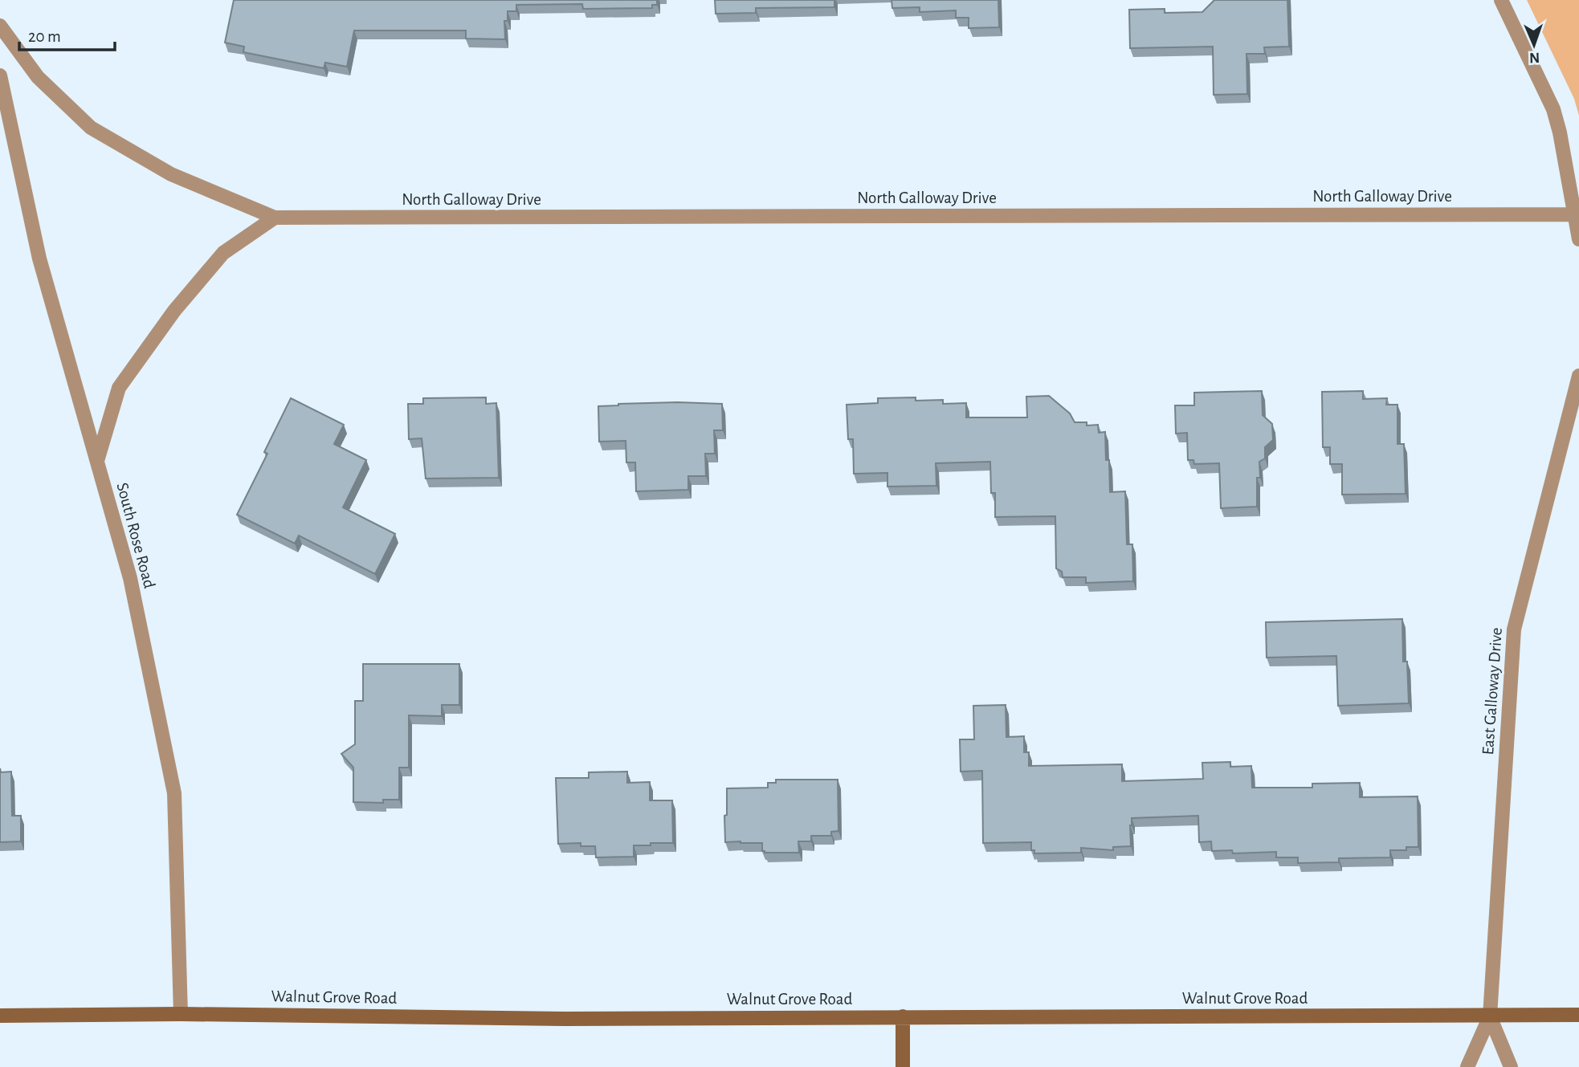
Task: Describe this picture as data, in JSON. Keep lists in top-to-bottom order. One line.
{"streets":{"main road":["Walnut Grove Road"],"street":["North Galloway Drive","South Rose Road","East Galloway Drive"]},"crossings":[["South Rose Road","Walnut Grove Road"],["East Galloway Drive","Walnut Grove Road"]],"scale_bar":"20 m","north":"bottom"}
